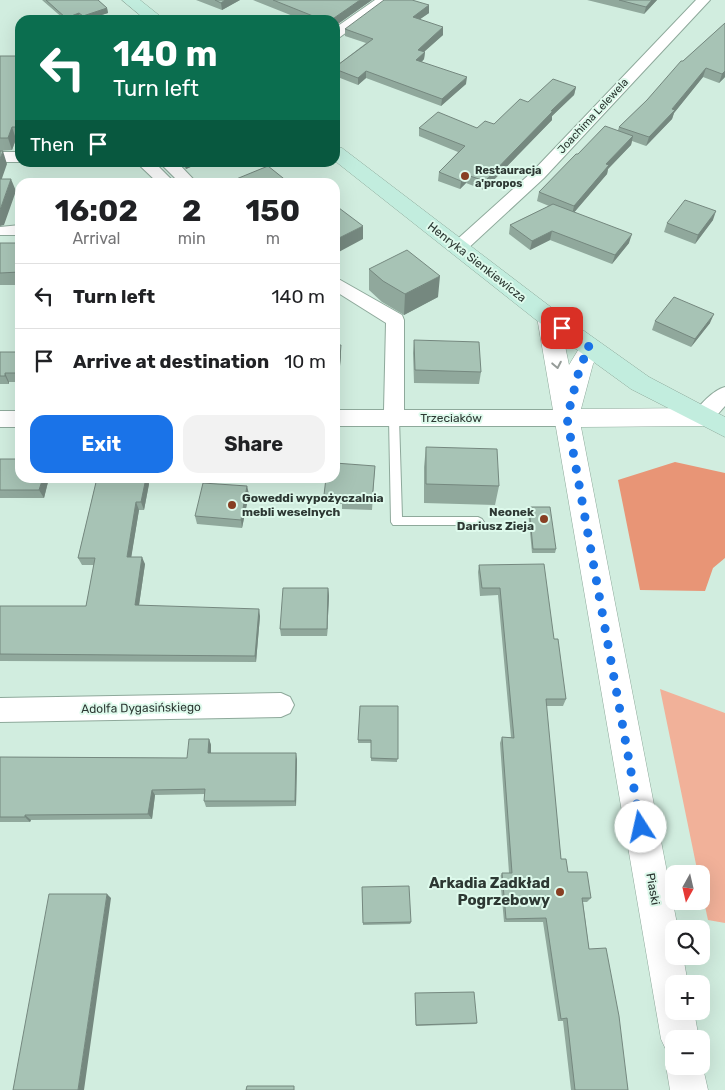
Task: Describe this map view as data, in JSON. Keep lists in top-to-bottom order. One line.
{"streets":{"main road":["Henryka Sienkiewicza"],"street":["Joachima Lelewela","Trzeciaków","Adolfa Dygasińskiego","Piaski"]},"crossings":[["Joachima Lelewela","Henryka Sienkiewicza"],["Henryka Sienkiewicza","Piaski"],["Trzeciaków","Piaski"]],"places":["Restauracja a'propos","Goweddi wypożyczalnia mebli weselnych","Neonek Dariusz Zieja","Arkadia Zadkład Pogrzebowy"],"north":"bottom","page":{"turn":["140 m","Turn left"],"then":"Then","eta":["16:02","Arrival","2","min","150","m"],"list":[{"name":"Turn left","value":"140 m"},{"name":"Arrive at destination","value":"10 m"}],"buttons":["Exit","Share"],"map_buttons":["+","−"]}}
